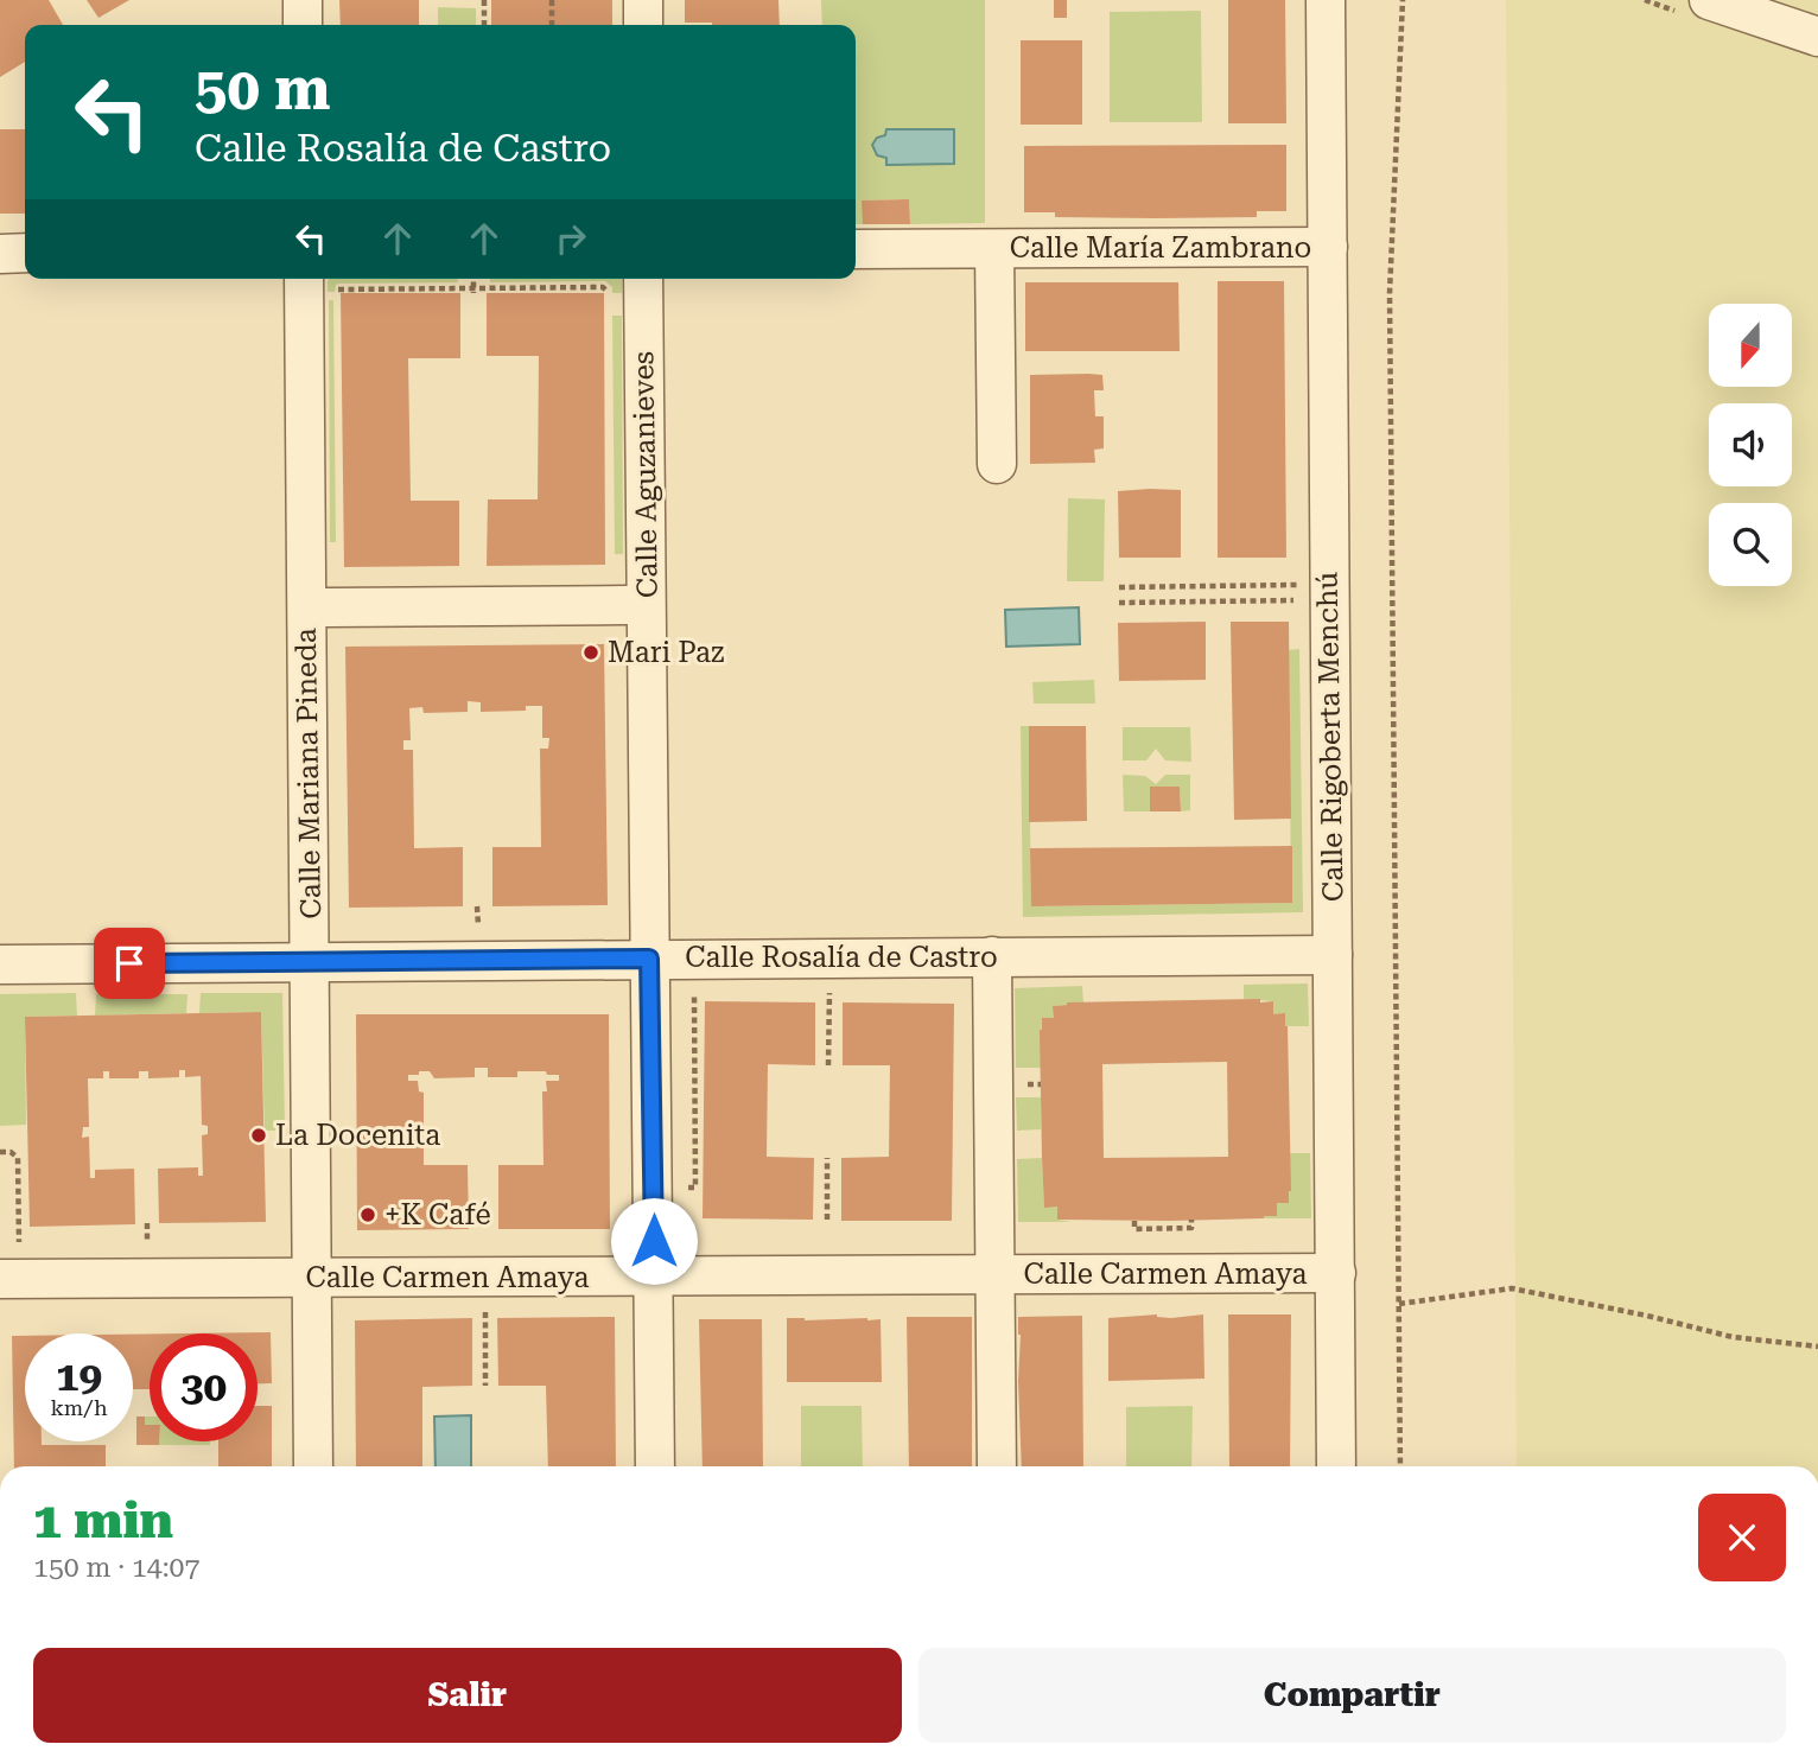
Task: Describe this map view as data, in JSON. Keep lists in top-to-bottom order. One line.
{"streets":{"street":["Calle María Zambrano","Calle Aguzanieves","Calle Rigoberta Menchú","Calle Mariana Pineda","Calle Rosalía de Castro","Calle Carmen Amaya"]},"crossings":[["Calle María Zambrano","Calle Rigoberta Menchú"],["Calle Aguzanieves","Calle Rosalía de Castro"],["Calle Aguzanieves","Calle Carmen Amaya"],["Calle Rigoberta Menchú","Calle Rosalía de Castro"],["Calle Rigoberta Menchú","Calle Carmen Amaya"],["Calle Mariana Pineda","Calle Rosalía de Castro"],["Calle Mariana Pineda","Calle Carmen Amaya"]],"places":["Mari Paz","La Docenita","+K Café"],"north":"bottom","page":{"turn":["50 m","Calle Rosalía de Castro"],"speed":"19 km/h","limit":"30","heading":["1 min","150 m · 14:07"],"buttons":["Salir","Compartir"]}}
